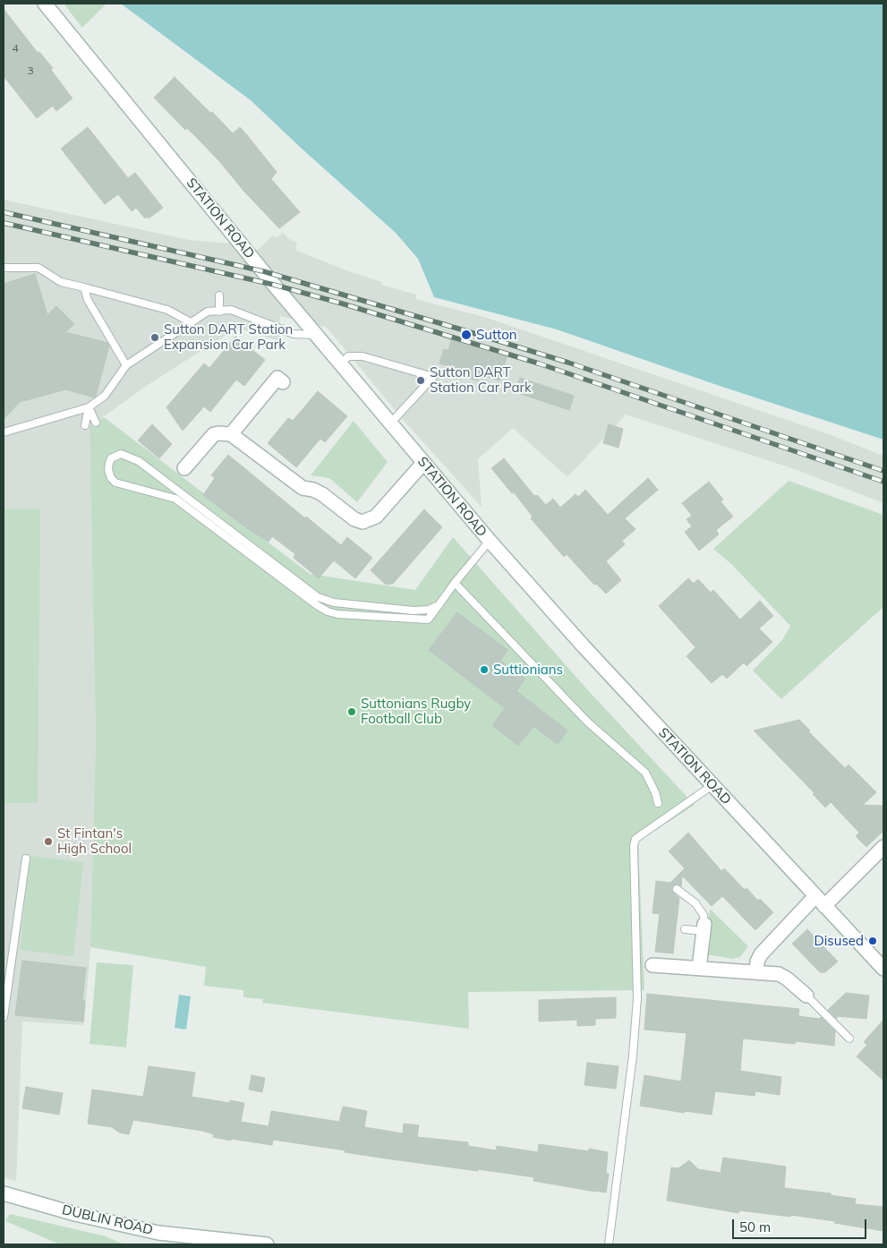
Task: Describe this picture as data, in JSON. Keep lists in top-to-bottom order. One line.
{"streets":{"main road":["STATION ROAD","DUBLIN ROAD"]},"places":["Sutton","Sutton DART Station Expansion Car Park","Sutton DART Station Car Park","Suttionians","Suttonians Rugby Football Club","St Fintan's High School","Disused"],"house_numbers":["4","3"],"scale_bar":"50 m"}
